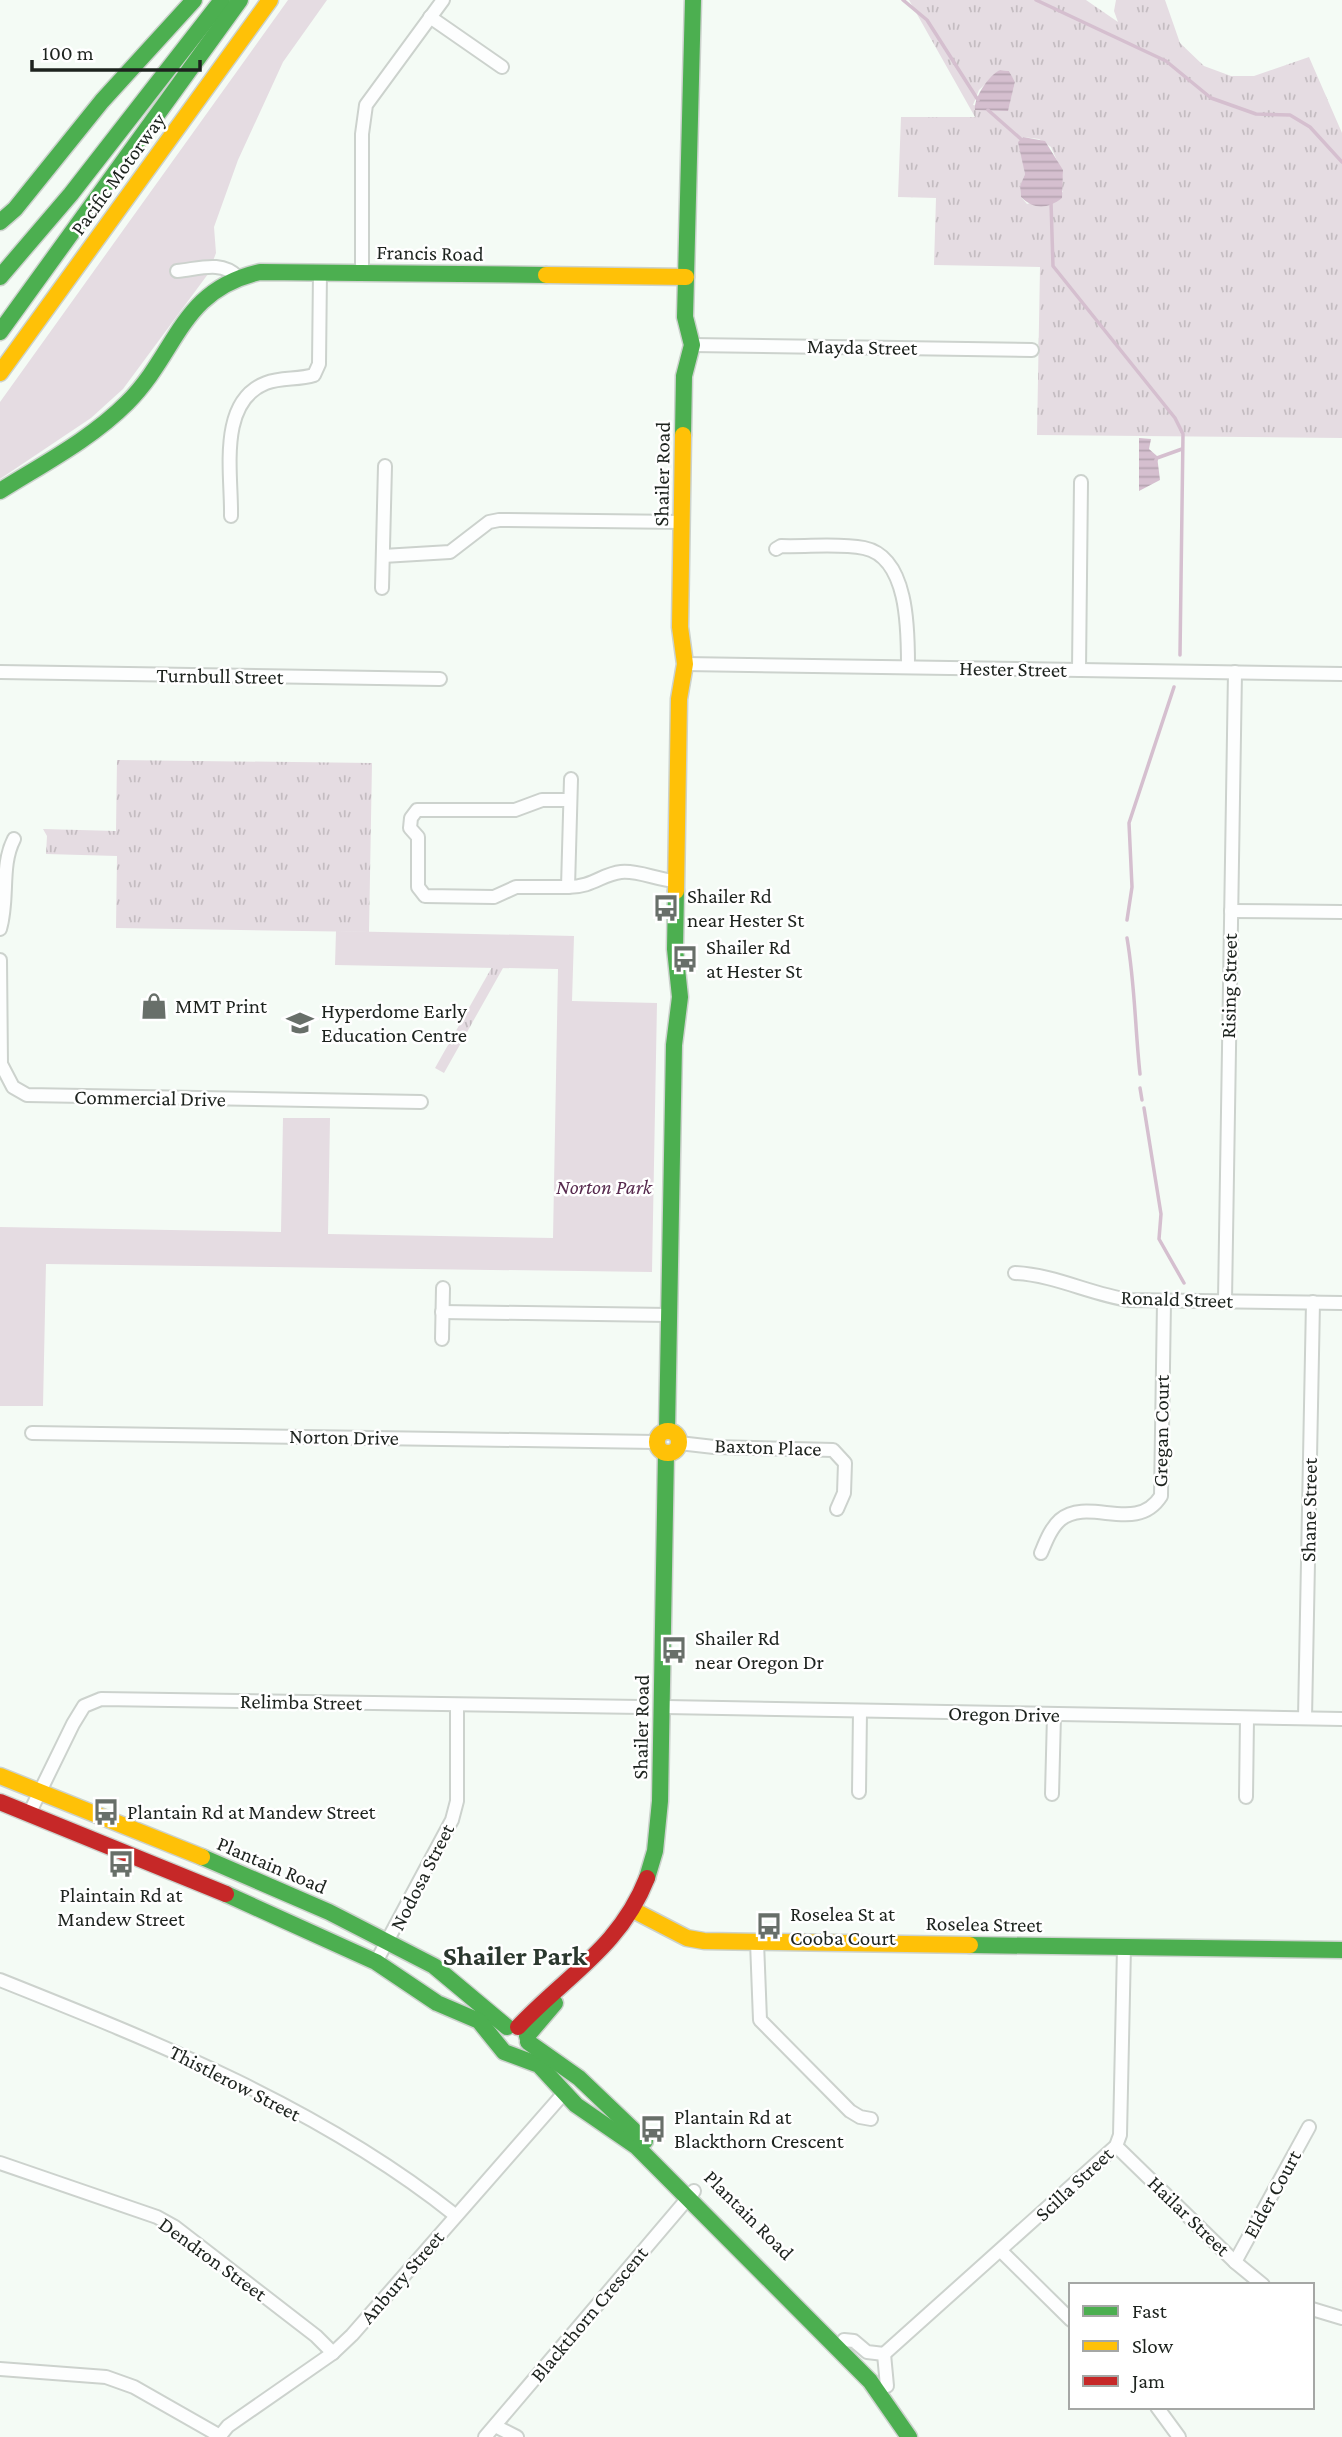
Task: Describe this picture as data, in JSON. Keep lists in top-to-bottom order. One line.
{"streets":{"main road":["Pacific Motorway","Francis Road","Shailer Road","Plantain Road","Roselea Street"],"street":["Mayda Street","Hester Street","Turnbull Street","Rising Street","Commercial Drive","Ronald Street","Gregan Court","Norton Drive","Baxton Place","Shane Street","Relimba Street","Oregon Drive","Nodosa Street","Thistlerow Street","Scilla Street","Elder Court","Hailar Street","Dendron Street","Anbury Street","Blackthorn Crescent"]},"crossings":[["Francis Road","Shailer Road"],["Mayda Street","Shailer Road"],["Shailer Road","Hester Street"],["Shailer Road","Norton Drive"],["Shailer Road","Baxton Place"],["Shailer Road","Oregon Drive"],["Shailer Road","Plantain Road"],["Shailer Road","Roselea Street"],["Hester Street","Rising Street"],["Rising Street","Ronald Street"],["Ronald Street","Gregan Court"],["Ronald Street","Shane Street"],["Norton Drive","Baxton Place"],["Shane Street","Oregon Drive"],["Relimba Street","Plantain Road"],["Relimba Street","Nodosa Street"],["Plantain Road","Nodosa Street"],["Plantain Road","Anbury Street"],["Plantain Road","Blackthorn Crescent"],["Roselea Street","Scilla Street"],["Thistlerow Street","Anbury Street"],["Scilla Street","Hailar Street"],["Elder Court","Hailar Street"],["Dendron Street","Anbury Street"]],"districts":["Shailer Park"],"parks":["Norton Park"],"places":{"bus stop":["Shailer Rd near Hester St","Shailer Rd at Hester St","Shailer Rd near Oregon Dr","Plantain Rd at Mandew Street","Plaintain Rd at Mandew Street","Roselea St at Cooba Court","Plantain Rd at Blackthorn Crescent"],"shop":["MMT Print"],"school or university":["Hyperdome Early Education Centre"]},"legend":["Fast","Slow","Jam"],"scale_bar":"100 m"}
